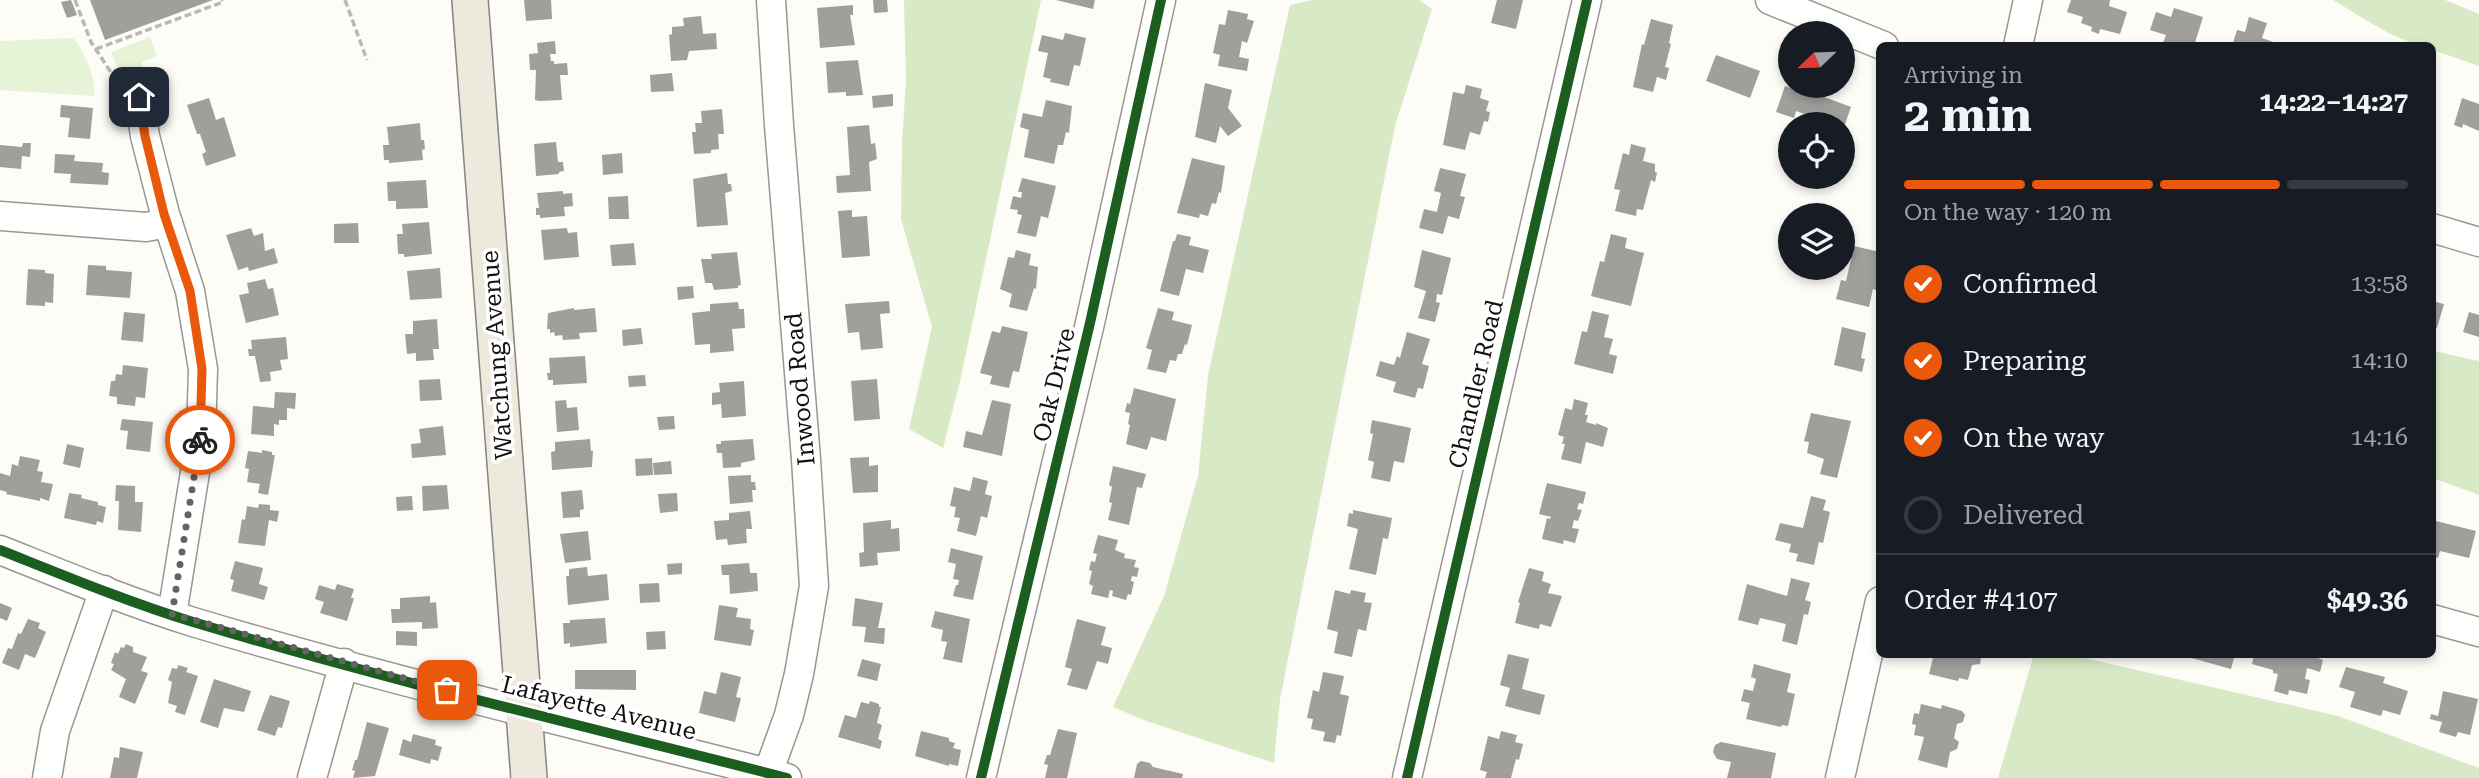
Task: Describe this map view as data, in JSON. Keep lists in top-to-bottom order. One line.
{"streets":{"main road":["Watchung Avenue"],"street":["Chandler Road","Oak Drive","Inwood Road","Lafayette Avenue"]},"crossings":[["Watchung Avenue","Lafayette Avenue"],["Inwood Road","Lafayette Avenue"]],"north":"bottom left","page":{"heading":["2 min","Arriving in","14:22–14:27"],"panel":["Order #4107","$49.36"],"bar":"On the way · 120 m","list":[["Confirmed","13:58"],["Preparing","14:10"],["On the way","14:16"],"Delivered"]}}
